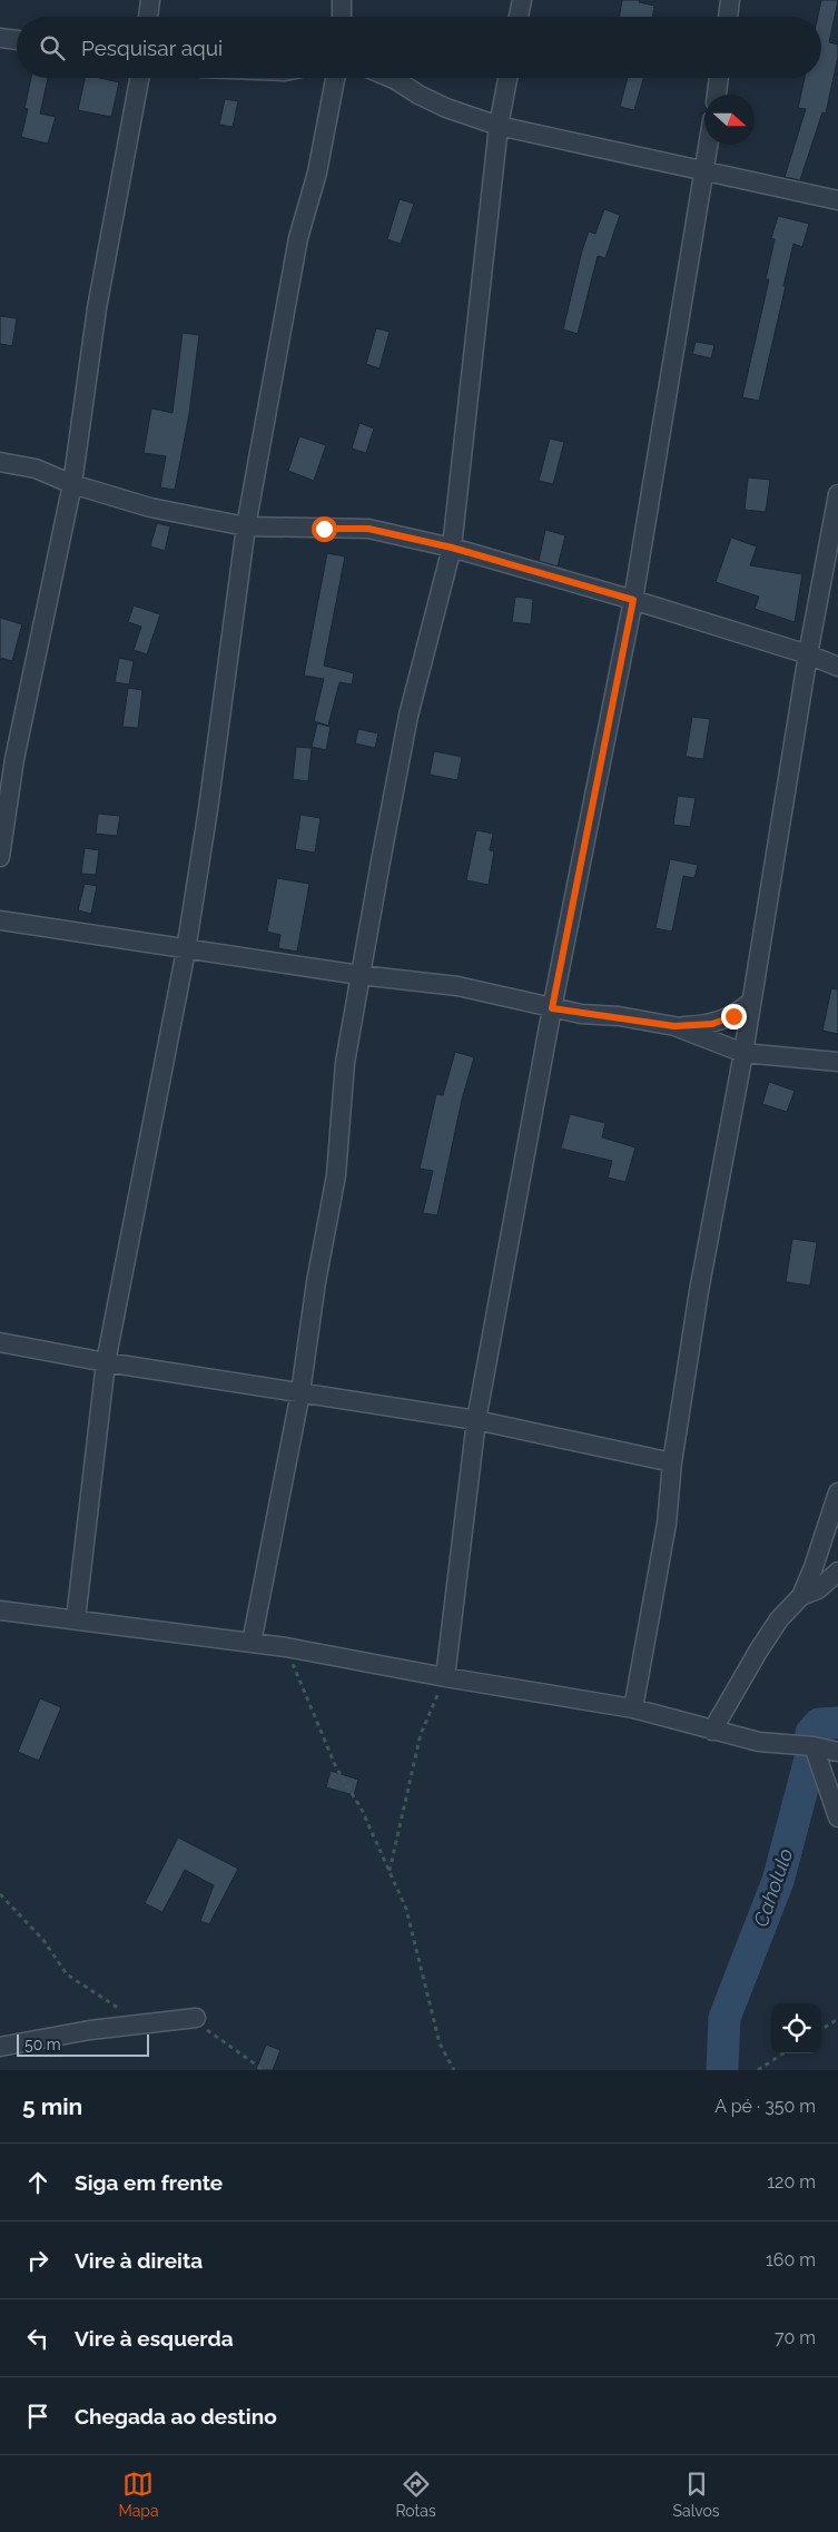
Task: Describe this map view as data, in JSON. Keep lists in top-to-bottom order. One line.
{"water":["Caholulo"],"scale_bar":"50 m","north":"right","page":{"search":"Pesquisar aqui","scale":"50 m","heading":["5 min","A pé · 350 m"],"list":[["Siga em frente","120 m"],["Vire à direita","160 m"],["Vire à esquerda","70 m"],"Chegada ao destino"],"nav":["Mapa","Rotas","Salvos"]}}
